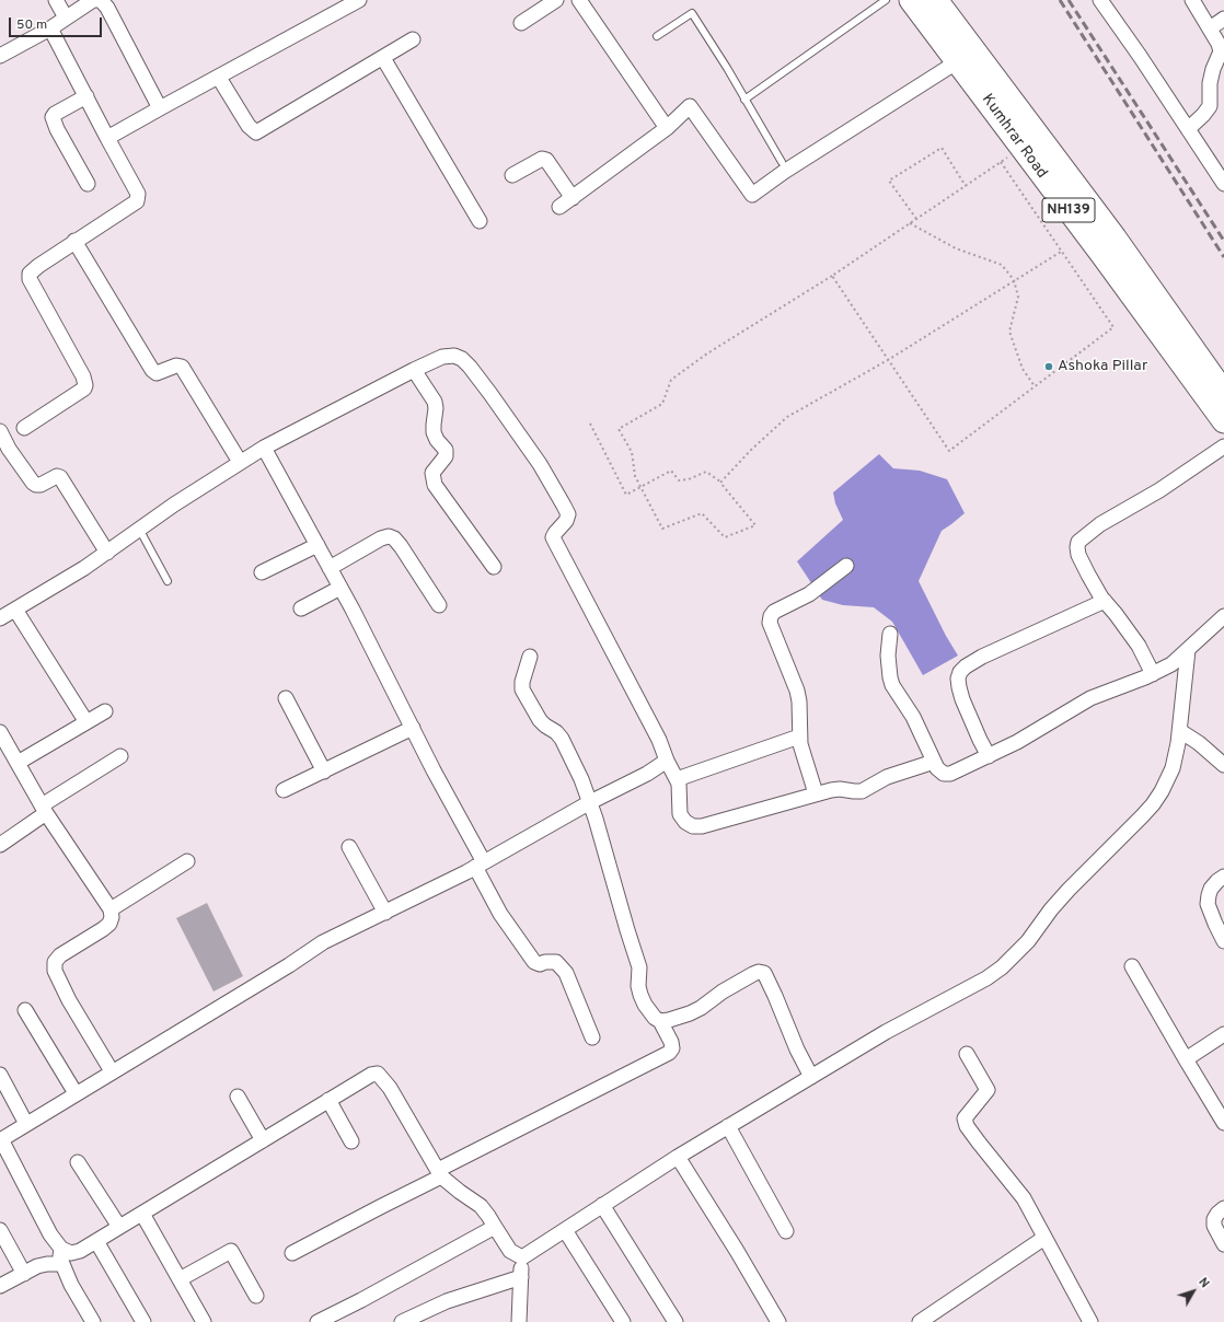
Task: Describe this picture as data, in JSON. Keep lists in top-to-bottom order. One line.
{"streets":{"highway":["Kumhrar Road","NH139"]},"places":["Ashoka Pillar"],"scale_bar":"50 m","north":"top right"}
